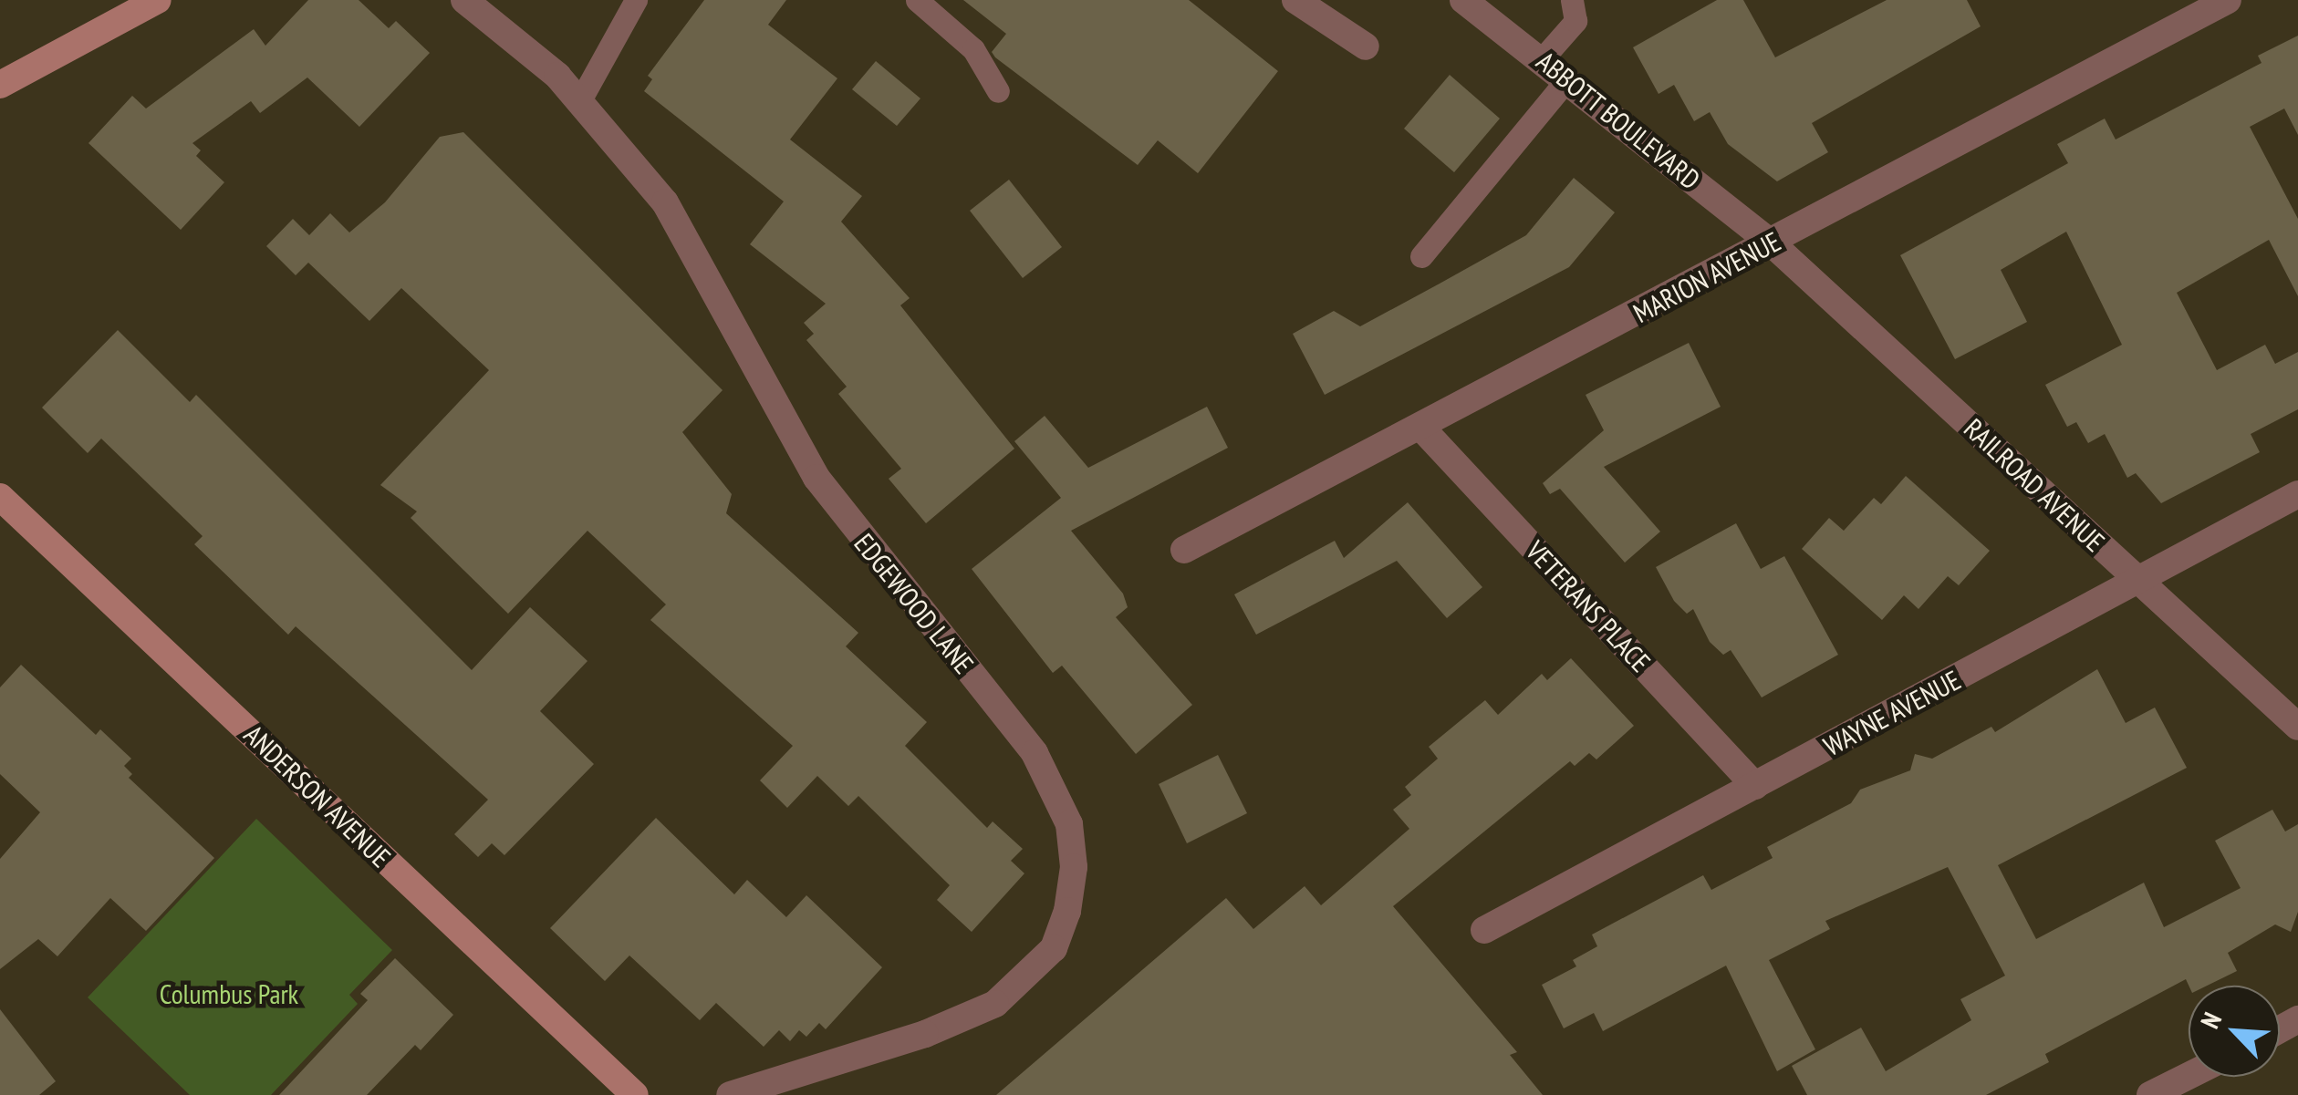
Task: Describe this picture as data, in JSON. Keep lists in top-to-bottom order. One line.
{"streets":{"main road":["ANDERSON AVENUE"],"street":["ABBOTT BOULEVARD","MARION AVENUE","RAILROAD AVENUE","EDGEWOOD LANE","VETERANS PLACE","WAYNE AVENUE"]},"crossings":[["ABBOTT BOULEVARD","MARION AVENUE"],["ABBOTT BOULEVARD","RAILROAD AVENUE"],["MARION AVENUE","RAILROAD AVENUE"],["MARION AVENUE","VETERANS PLACE"],["RAILROAD AVENUE","WAYNE AVENUE"],["VETERANS PLACE","WAYNE AVENUE"]],"parks":["Columbus Park"],"north":"top left"}
